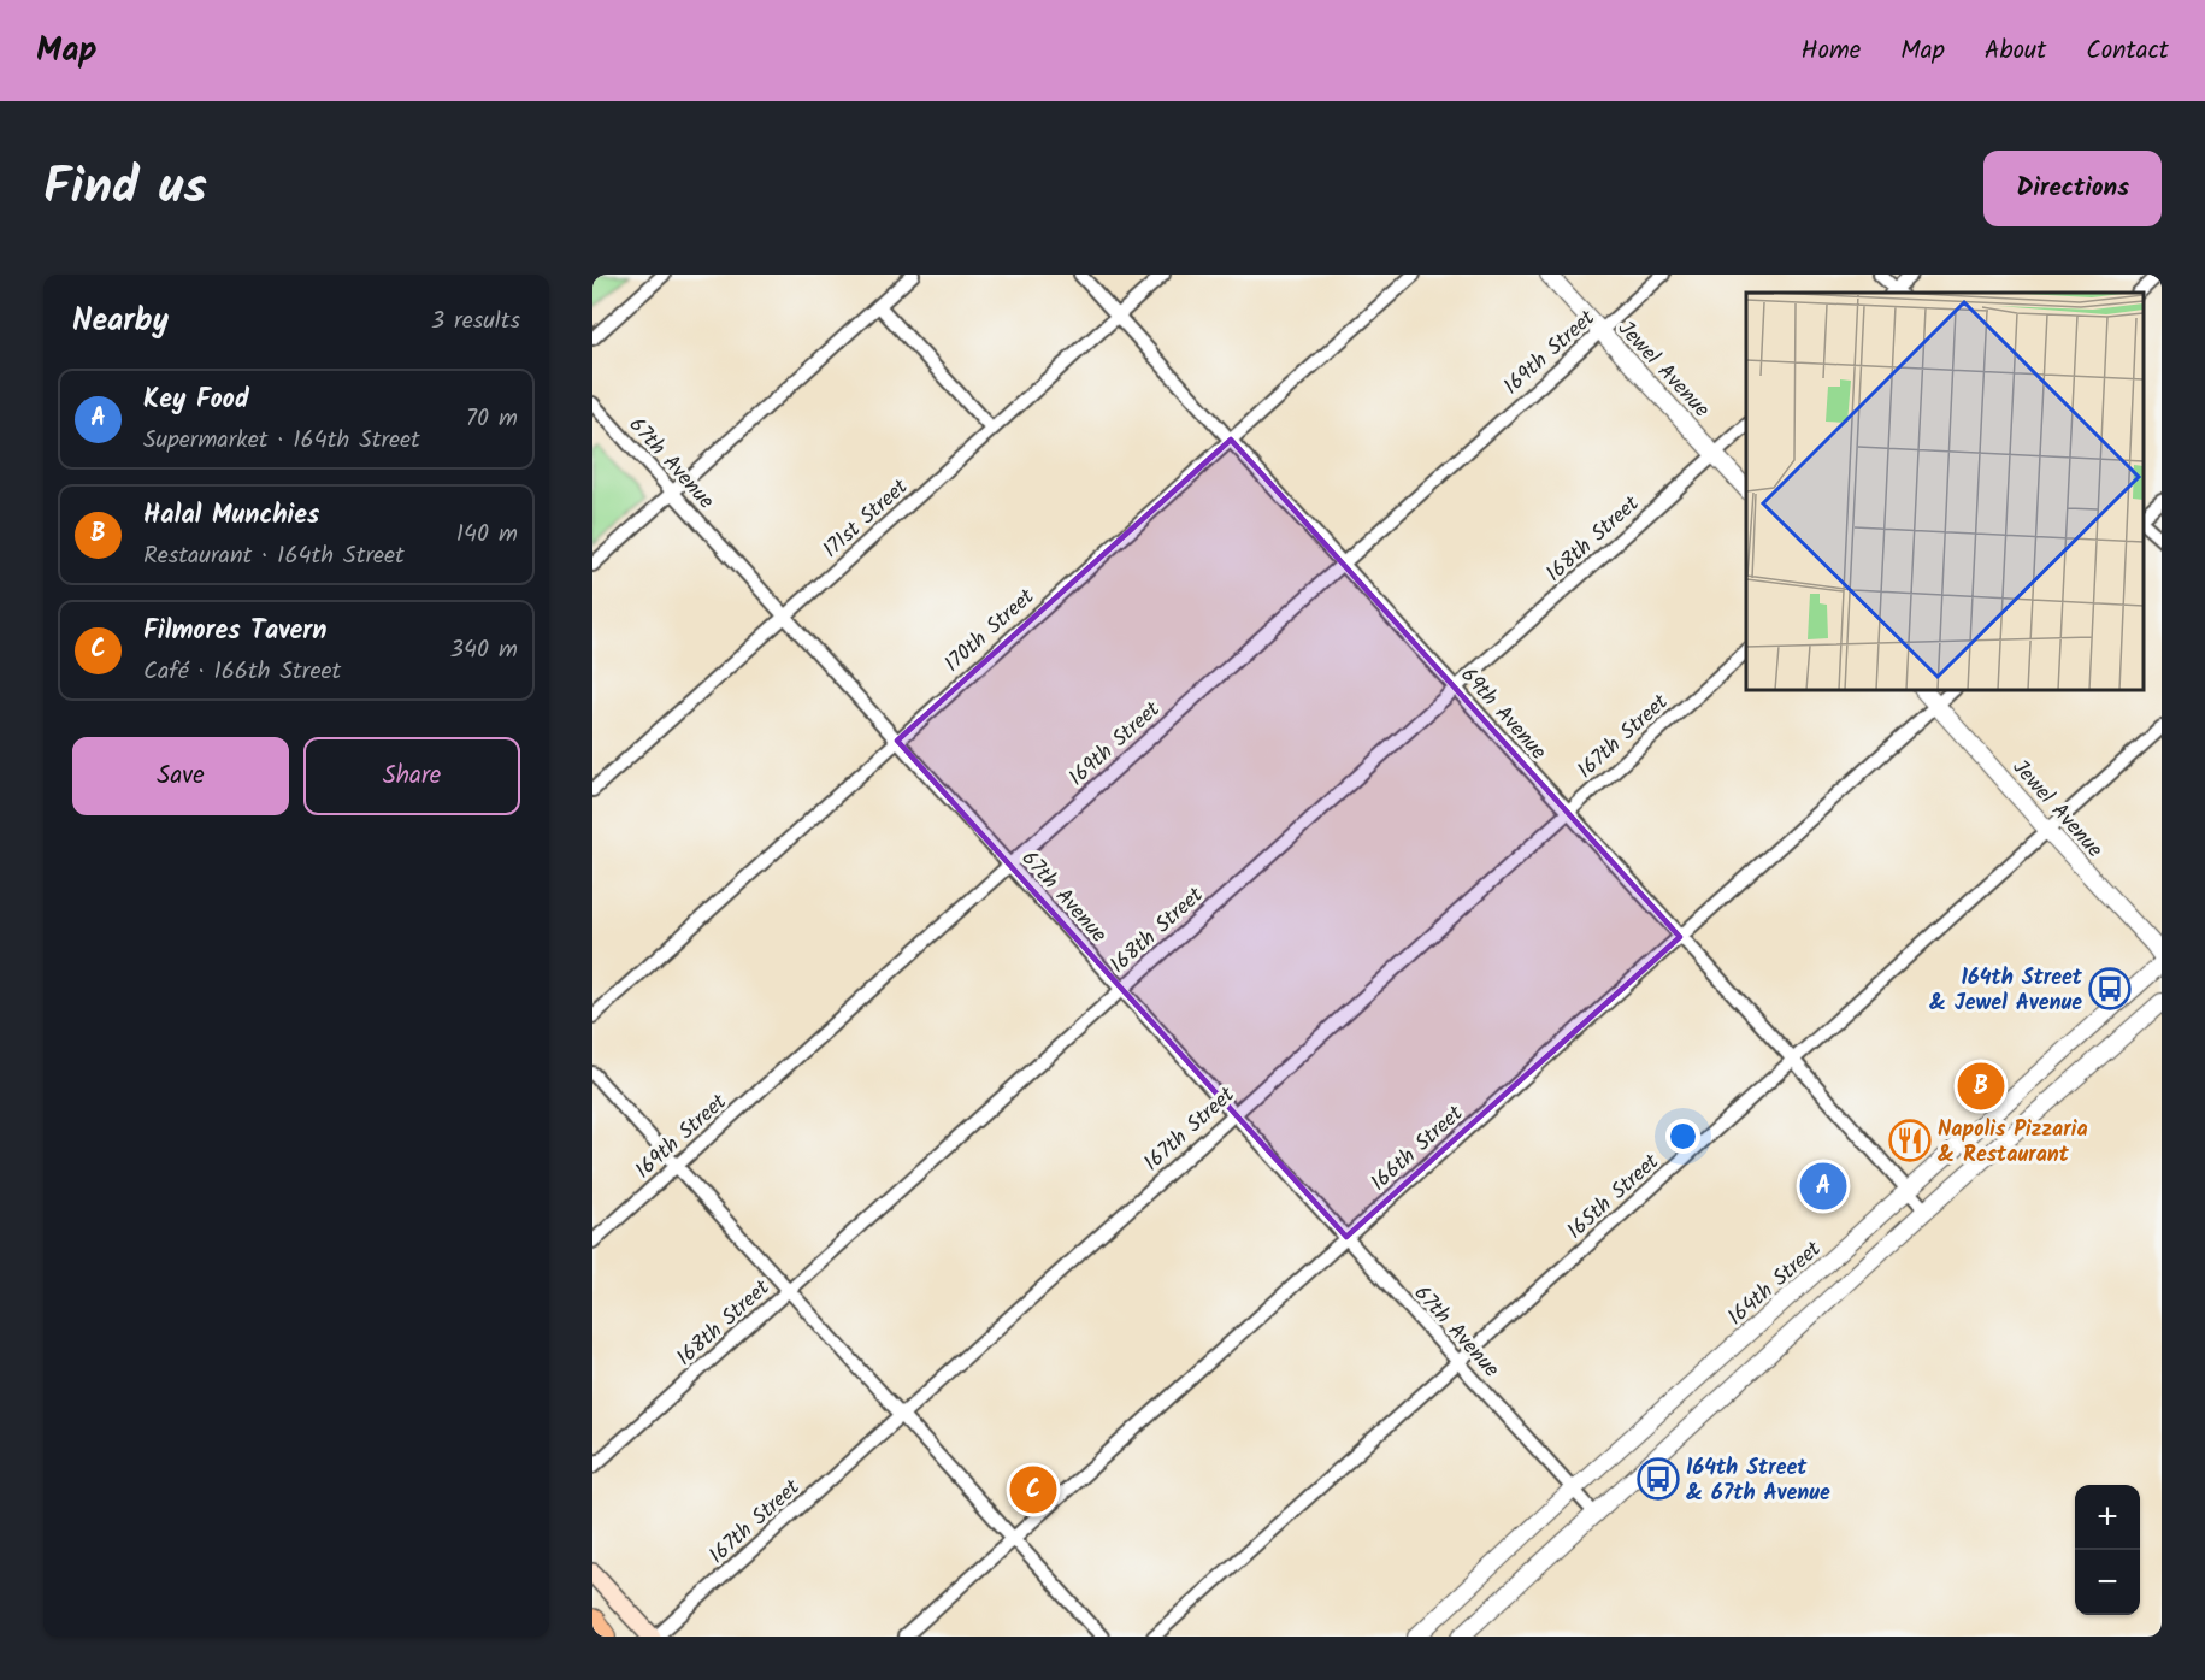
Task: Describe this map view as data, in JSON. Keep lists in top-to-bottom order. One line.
{"streets":{"street":["169th Street","Jewel Avenue","67th Avenue","171st Street","168th Street","170th Street","69th Avenue","167th Street","166th Street","165th Street","164th Street"]},"crossings":[["169th Street","Jewel Avenue"],["169th Street","67th Avenue"],["169th Street","69th Avenue"],["Jewel Avenue","168th Street"],["Jewel Avenue","166th Street"],["Jewel Avenue","165th Street"],["67th Avenue","171st Street"],["67th Avenue","168th Street"],["67th Avenue","170th Street"],["67th Avenue","167th Street"],["67th Avenue","166th Street"],["67th Avenue","165th Street"],["67th Avenue","164th Street"],["171st Street","69th Avenue"],["168th Street","69th Avenue"],["170th Street","69th Avenue"],["69th Avenue","167th Street"],["69th Avenue","166th Street"],["69th Avenue","165th Street"],["69th Avenue","164th Street"]],"places":{"bus stop":["164th Street & Jewel Avenue","164th Street & 67th Avenue"],"restaurant":["Napolis Pizzaria & Restaurant"]},"page":{"header":"Map","nav":["Home","Map","About","Contact"],"title":"Find us","buttons":["Directions",["Save","Share"]],"heading":["Nearby","3 results"],"list":[{"mark":"A","name":"Key Food","note":"Supermarket · 164th Street","value":"70 m"},{"mark":"B","name":"Halal Munchies","note":"Restaurant · 164th Street","value":"140 m"},{"mark":"C","name":"Filmores Tavern","note":"Café · 166th Street","value":"340 m"}],"pins":["B","A","C"],"map_buttons":["+","−"]}}
